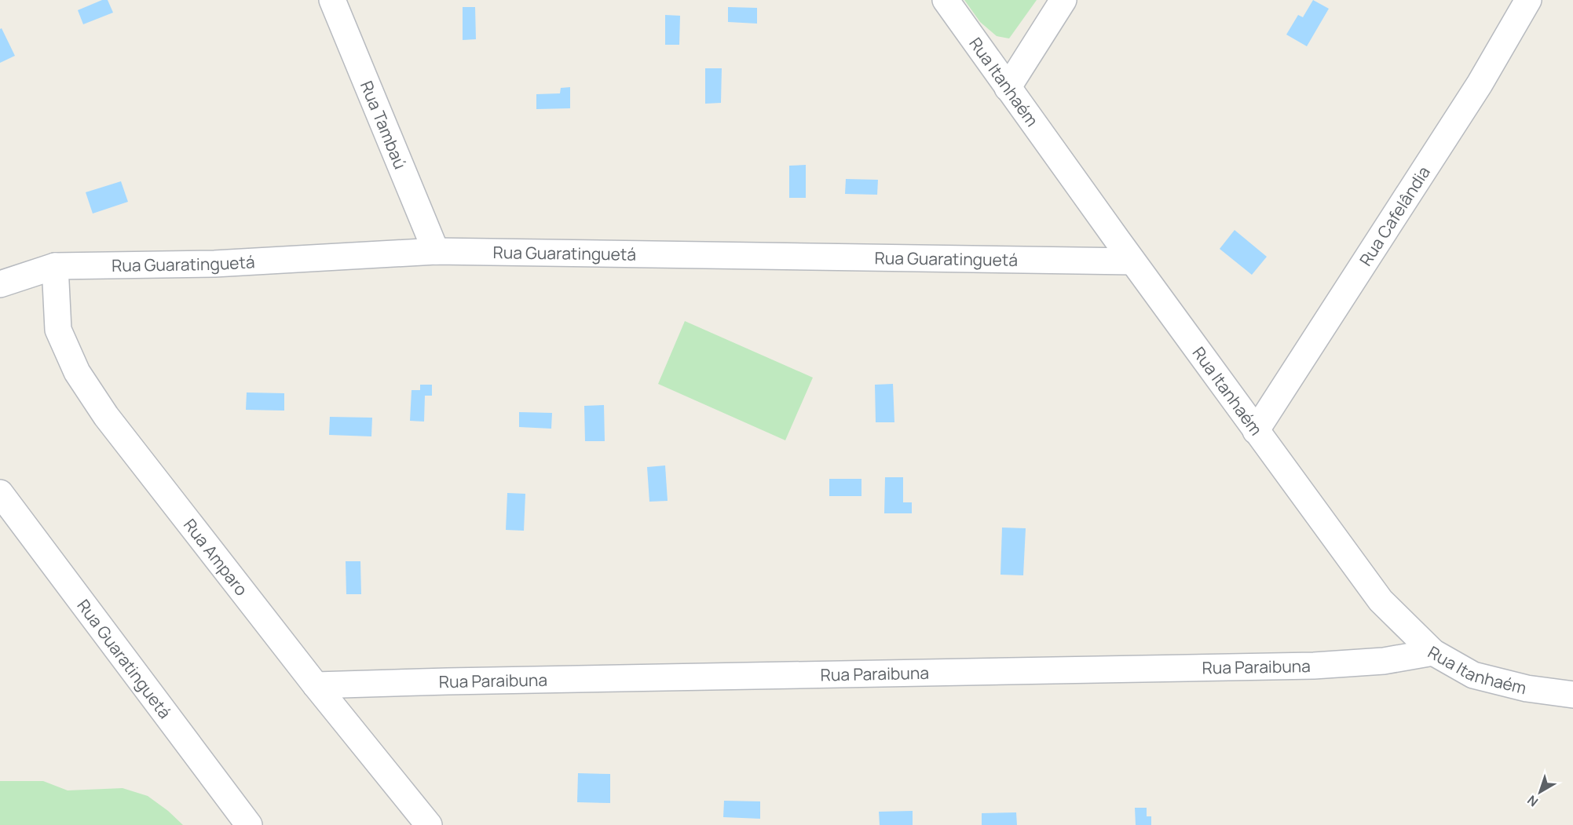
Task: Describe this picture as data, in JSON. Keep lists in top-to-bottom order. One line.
{"streets":{"street":["Rua Itanhaém","Rua Tambaú","Rua Cafelândia","Rua Guaratinguetá","Rua Amparo","Rua Paraibuna"]},"crossings":[["Rua Itanhaém","Rua Cafelândia"],["Rua Itanhaém","Rua Guaratinguetá"],["Rua Itanhaém","Rua Paraibuna"],["Rua Tambaú","Rua Guaratinguetá"],["Rua Guaratinguetá","Rua Amparo"],["Rua Amparo","Rua Paraibuna"]],"north":"bottom left"}
